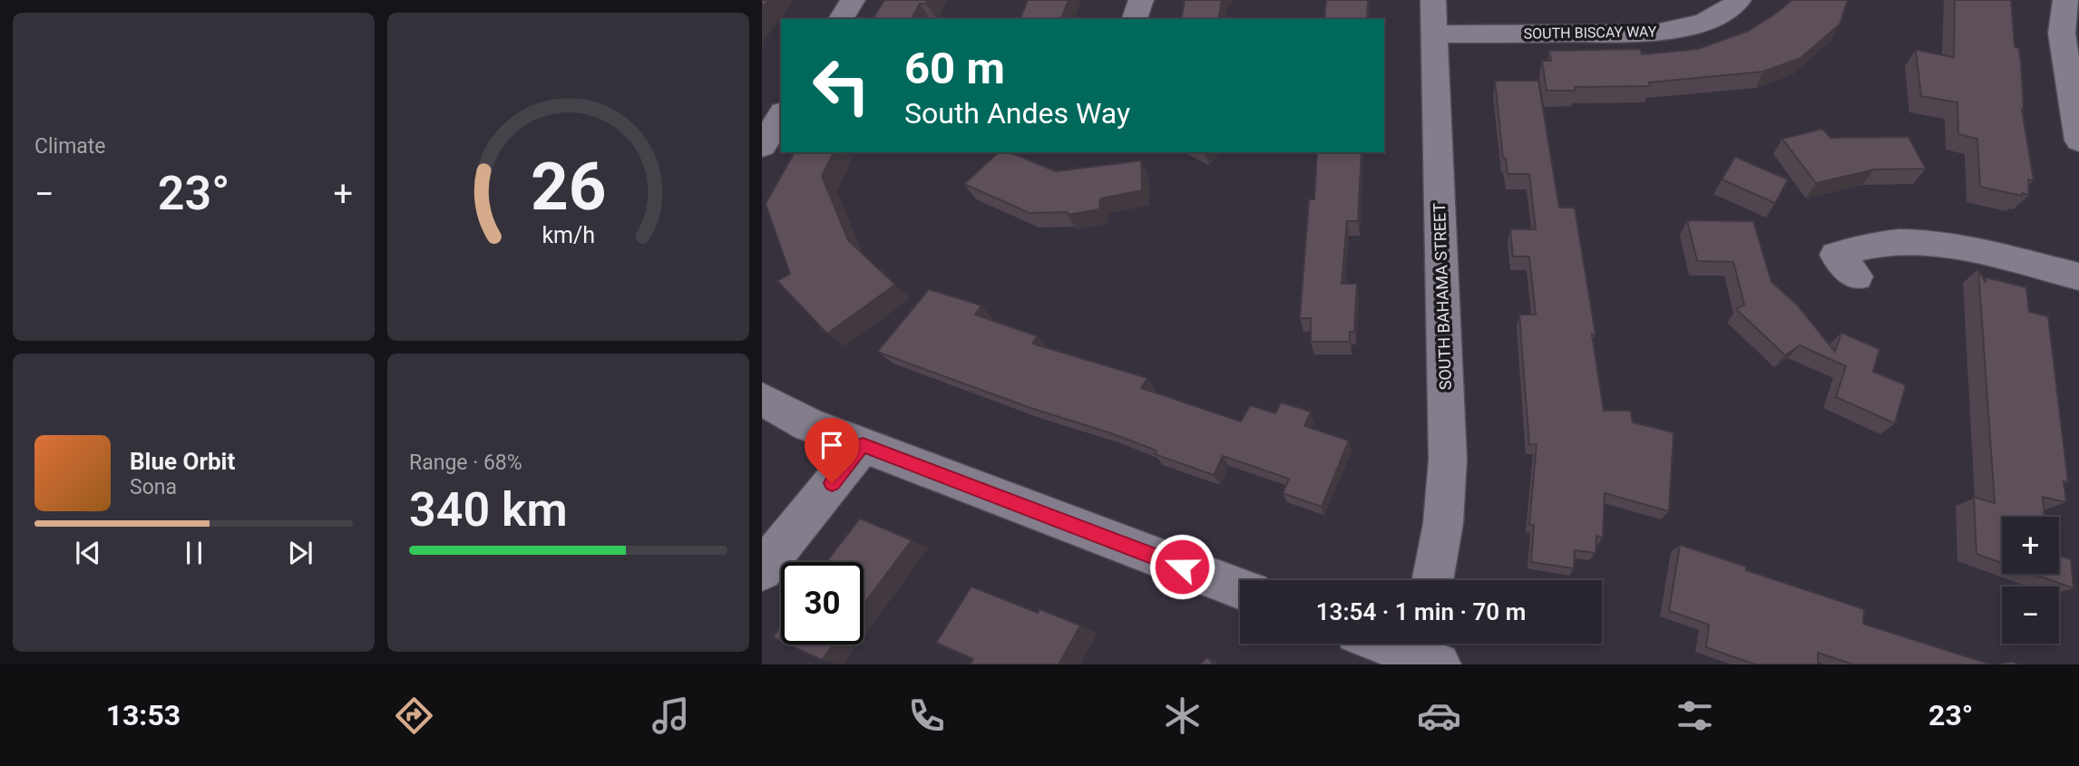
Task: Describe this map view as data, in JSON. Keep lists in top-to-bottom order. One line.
{"streets":{"street":["SOUTH BISCAY WAY","SOUTH BAHAMA STREET"]},"crossings":[["SOUTH BISCAY WAY","SOUTH BAHAMA STREET"]],"page":{"tile":["Climate",["Range · 68%","340 km"]],"turn":["60 m","South Andes Way"],"heat":["−","23°","+"],"song":["Blue Orbit","Sona"],"map_buttons":["+","−"],"limit":"30","trip":"13:54 · 1 min · 70 m","tabs":["13:53","23°"],"gauge":["26","km/h"]}}
